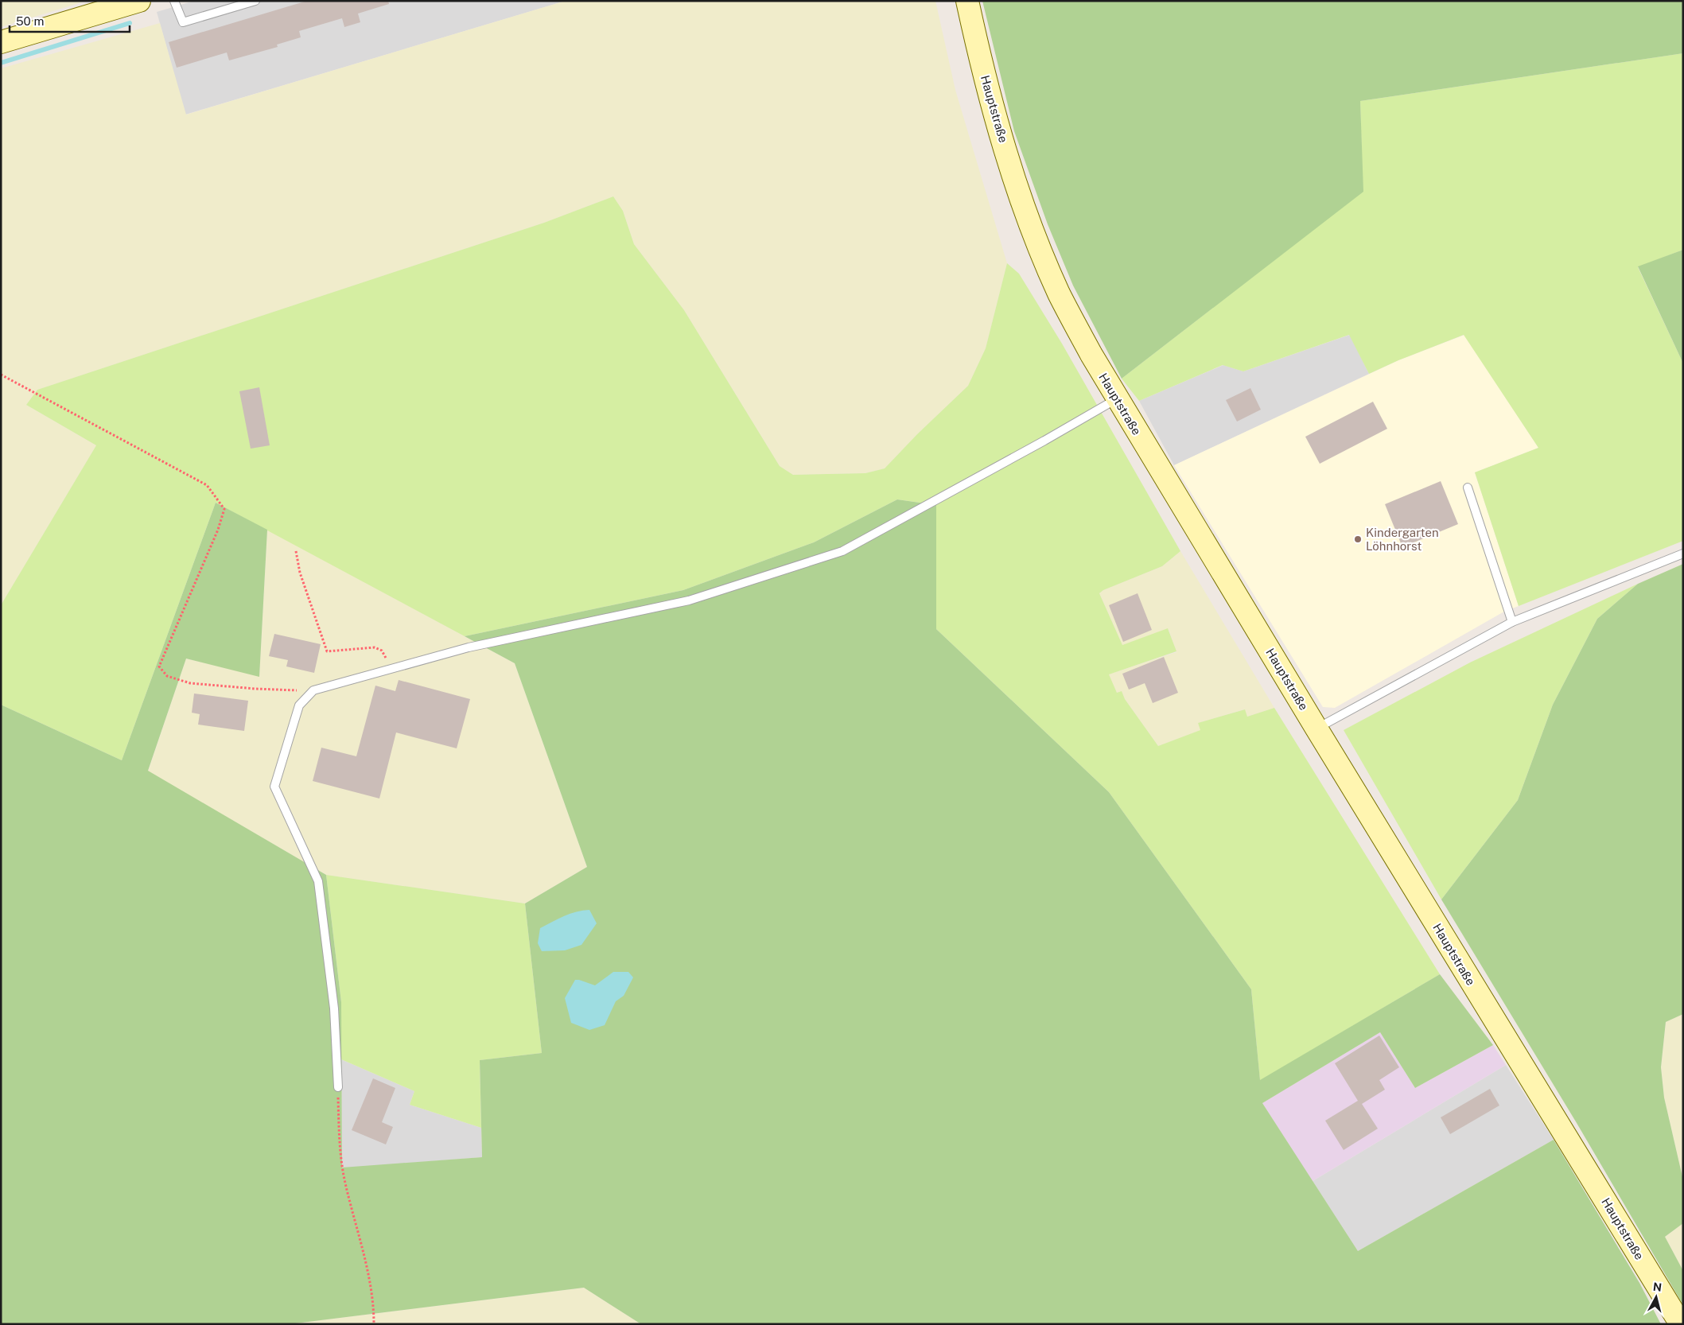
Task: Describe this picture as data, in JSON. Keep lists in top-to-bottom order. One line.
{"streets":{"street":["Hauptstraße"]},"places":["Kindergarten Löhnhorst"],"scale_bar":"50 m","north":"top"}
